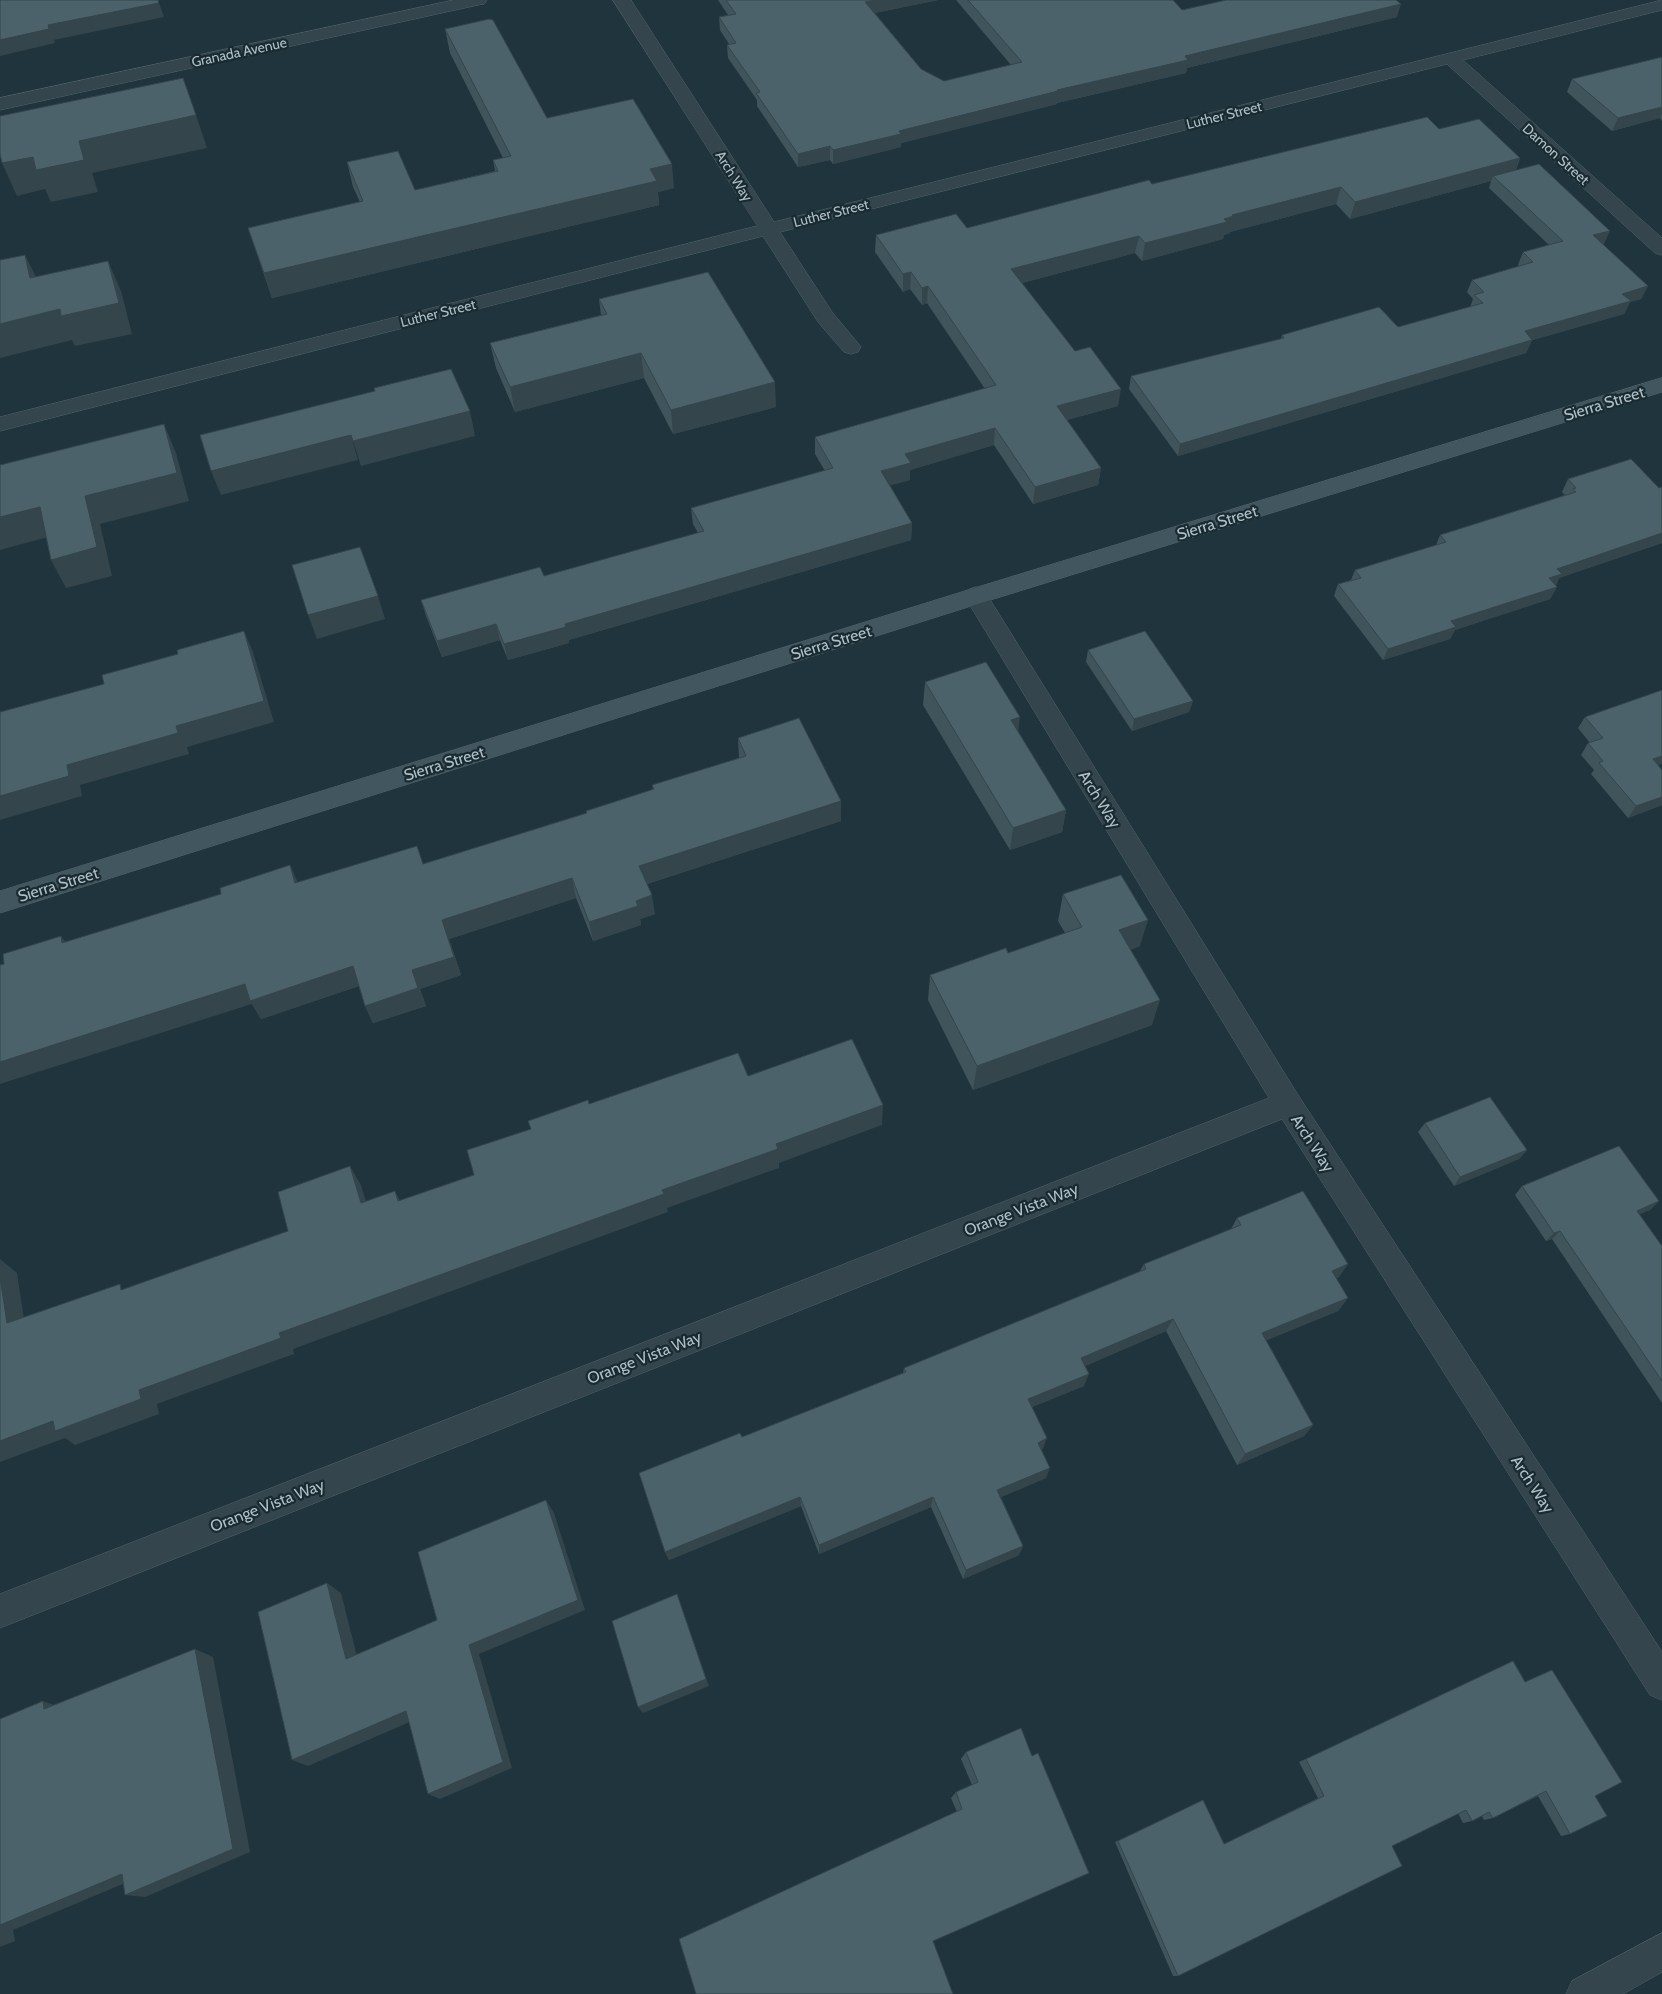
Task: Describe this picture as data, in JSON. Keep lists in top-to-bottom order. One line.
{"streets":{"street":["Granada Avenue","Luther Street","Damon Street","Arch Way","Sierra Street","Orange Vista Way"]},"crossings":[["Luther Street","Damon Street"],["Luther Street","Arch Way"],["Arch Way","Sierra Street"],["Arch Way","Orange Vista Way"]]}
